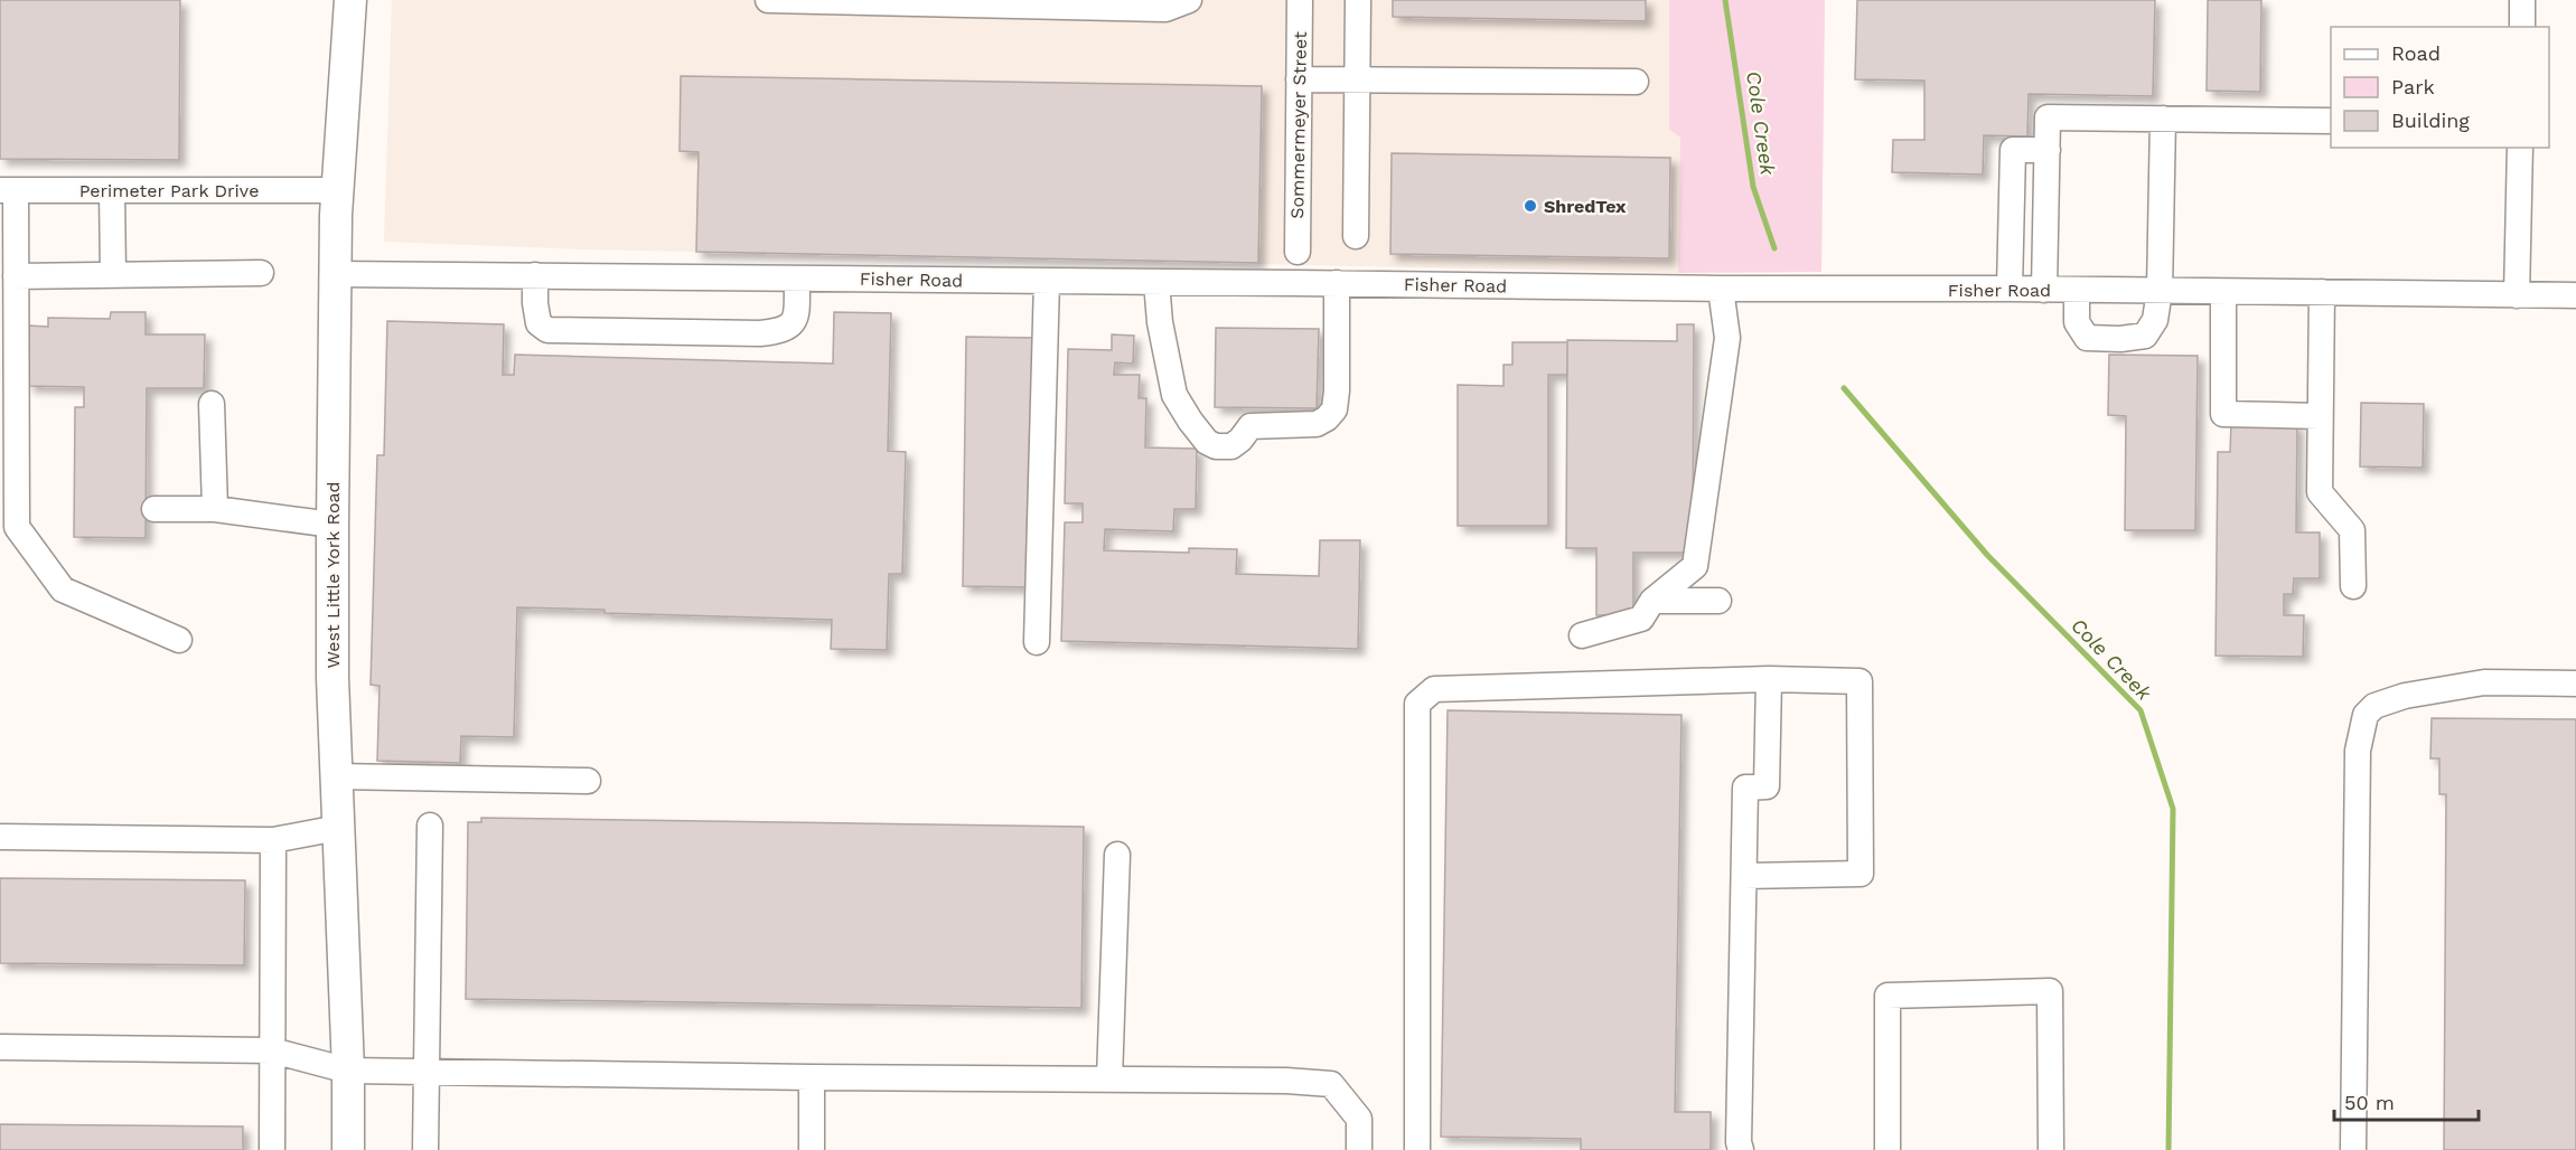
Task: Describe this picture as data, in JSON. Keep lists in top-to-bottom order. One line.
{"streets":{"main road":["West Little York Road"],"street":["Sommermeyer Street","Perimeter Park Drive","Fisher Road"]},"crossings":[["Perimeter Park Drive","West Little York Road"],["Fisher Road","West Little York Road"]],"water":["Cole Creek"],"places":["ShredTex"],"legend":["Road","Park","Building"],"scale_bar":"50 m"}
